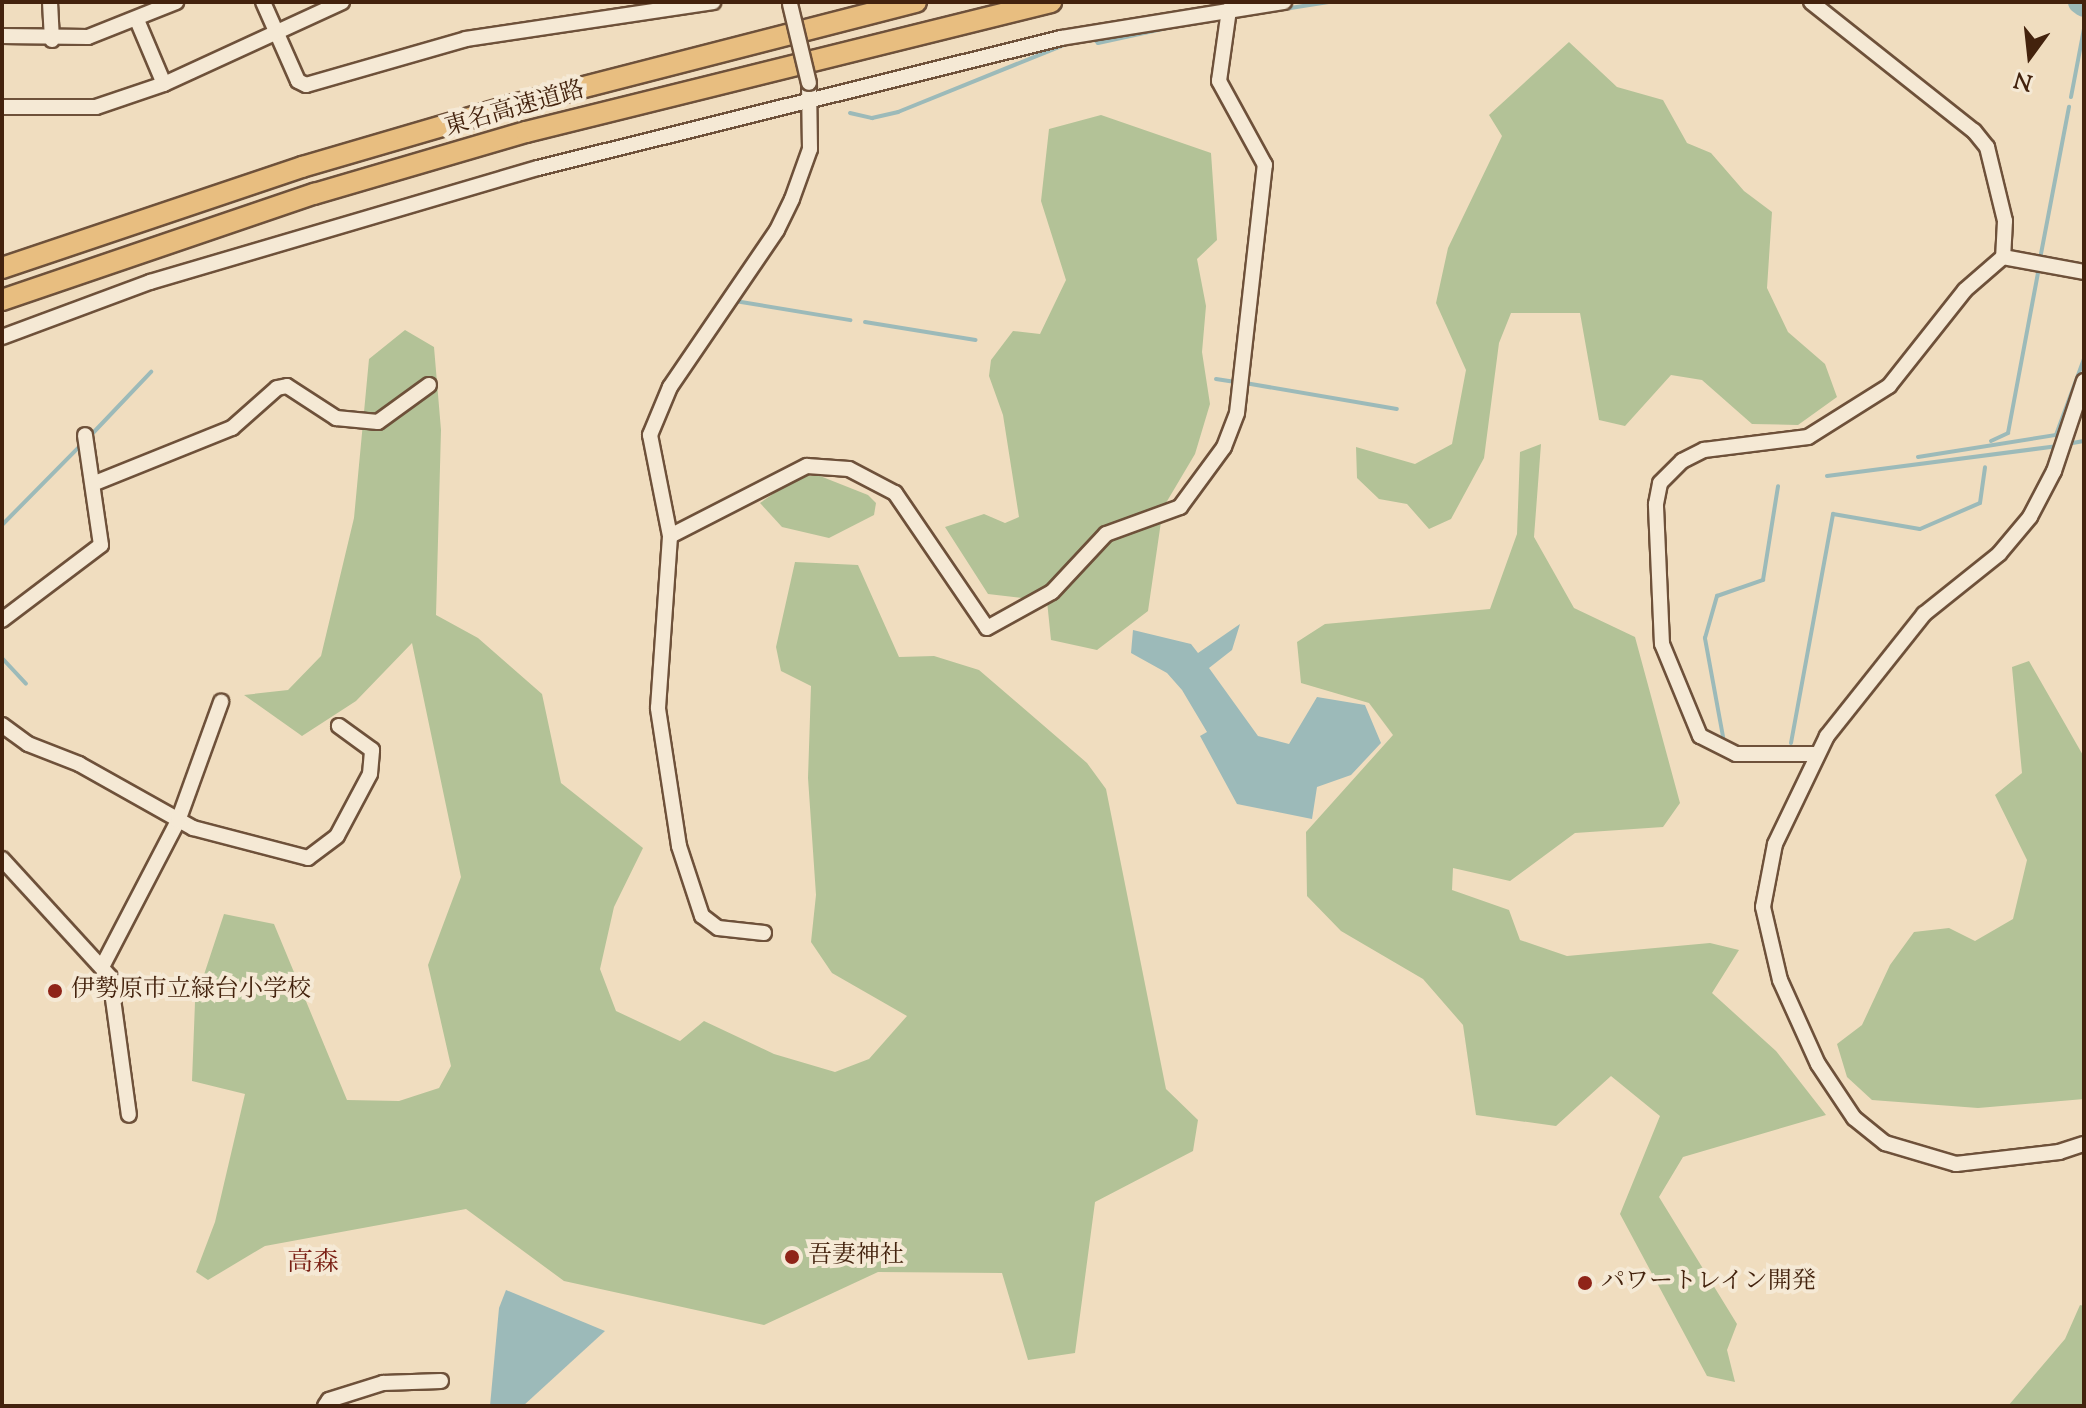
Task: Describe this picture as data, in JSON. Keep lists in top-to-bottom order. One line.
{"streets":{"highway":["東名高速道路"]},"districts":["高森"],"places":["伊勢原市立緑台小学校","吾妻神社","パワートレイン開発"],"north":"bottom"}
